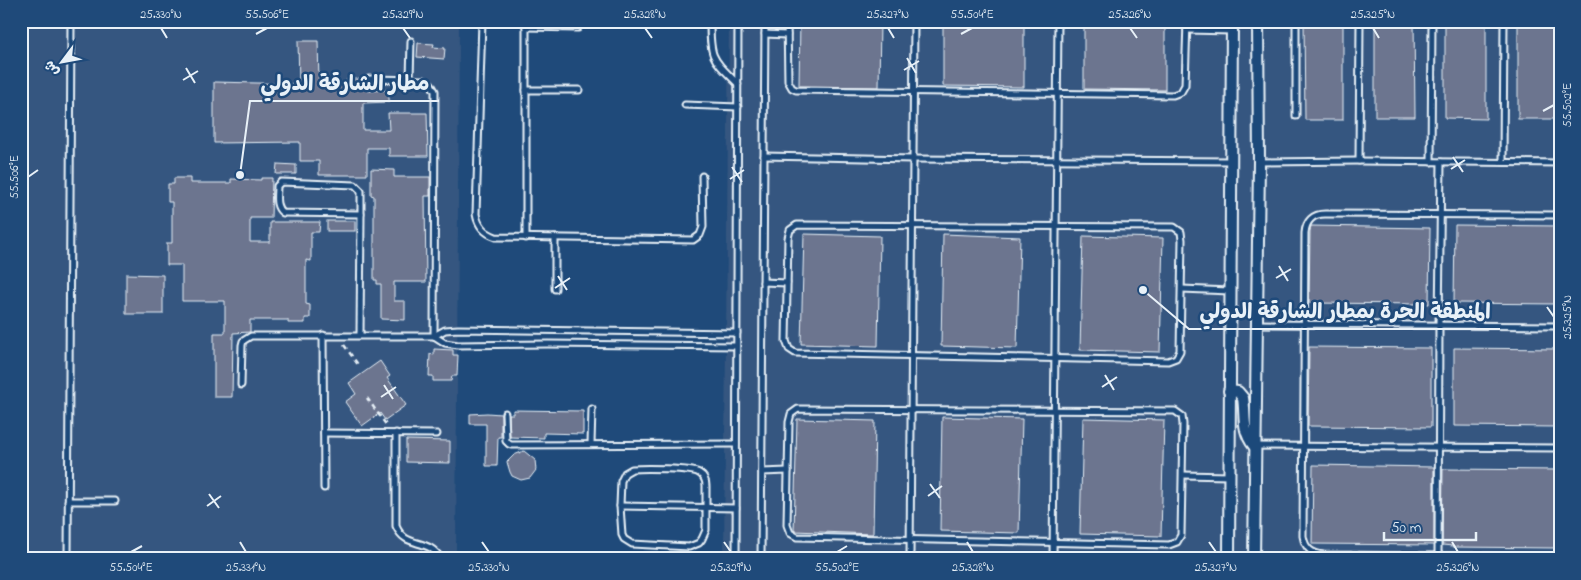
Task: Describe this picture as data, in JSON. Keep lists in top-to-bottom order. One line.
{"places":["مطار الشارقة الدولي","المنطقة الحرة بمطار الشارقة الدولي"],"scale_bar":"50 m","north":"bottom left","coordinates":["25.330°N","55.506°E","25.329°N","25.328°N","25.327°N","55.504°E","25.326°N","25.325°N","55.502°E","25.331°N"]}
